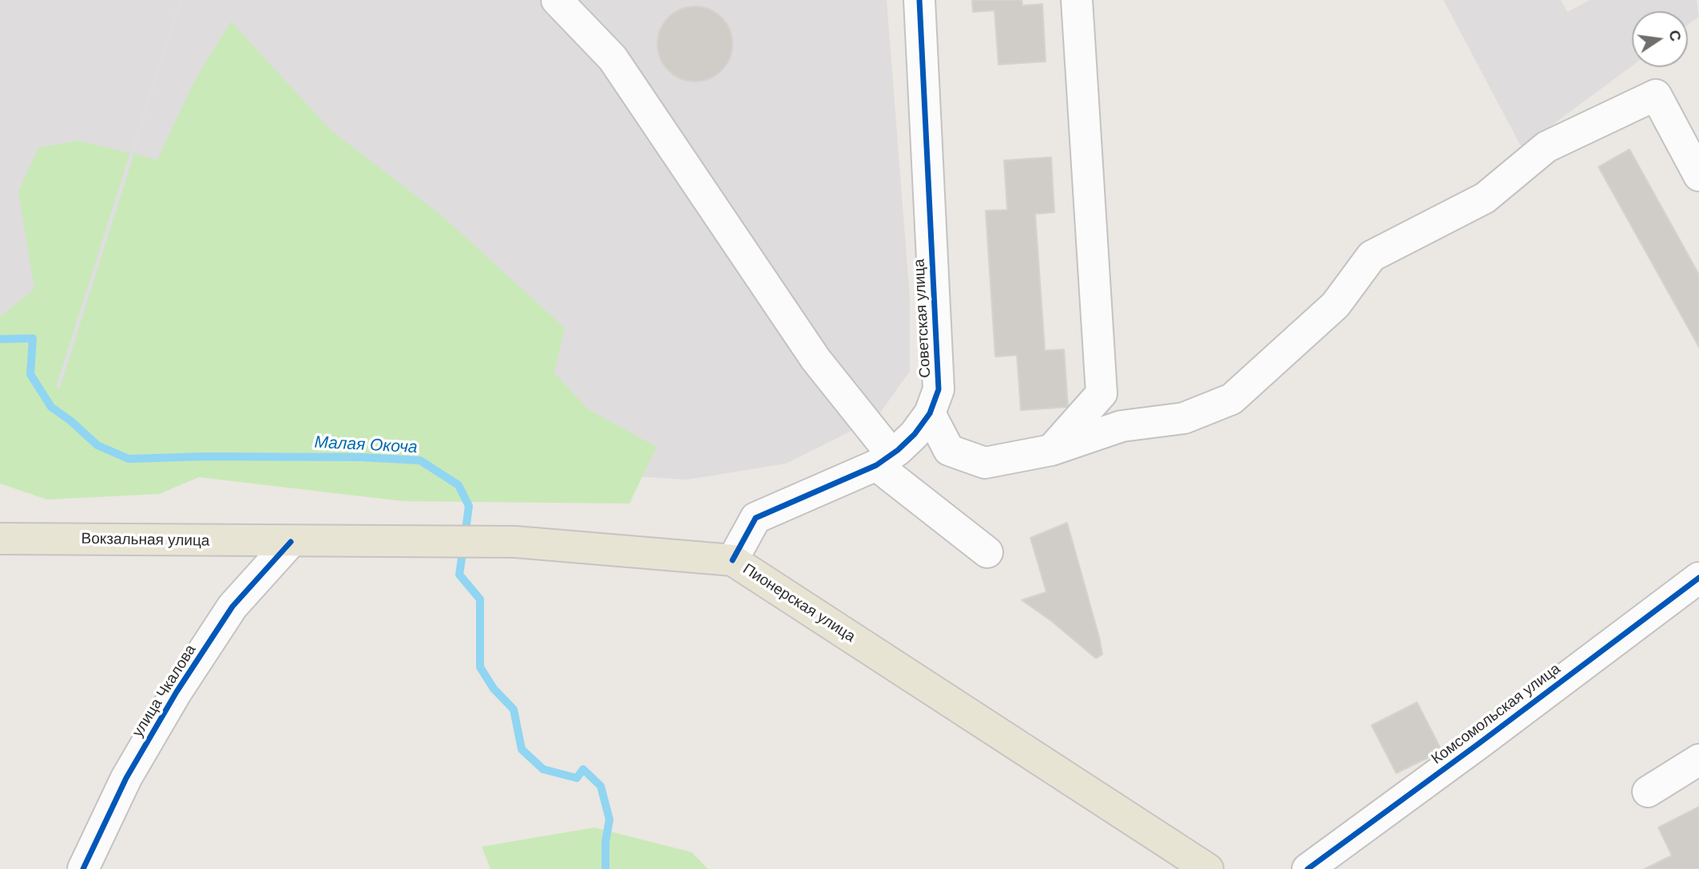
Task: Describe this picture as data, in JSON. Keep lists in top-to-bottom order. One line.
{"streets":{"main road":["Вокзальная улица","Пионерская улица"],"street":["Советская улица","улица Чкалова","Комсомольская улица"]},"crossings":[["Советская улица","Пионерская улица"],["Вокзальная улица","Пионерская улица"],["Вокзальная улица","улица Чкалова"],["Пионерская улица","улица Чкалова"]],"water":["Малая Окоча"],"north":"right"}
